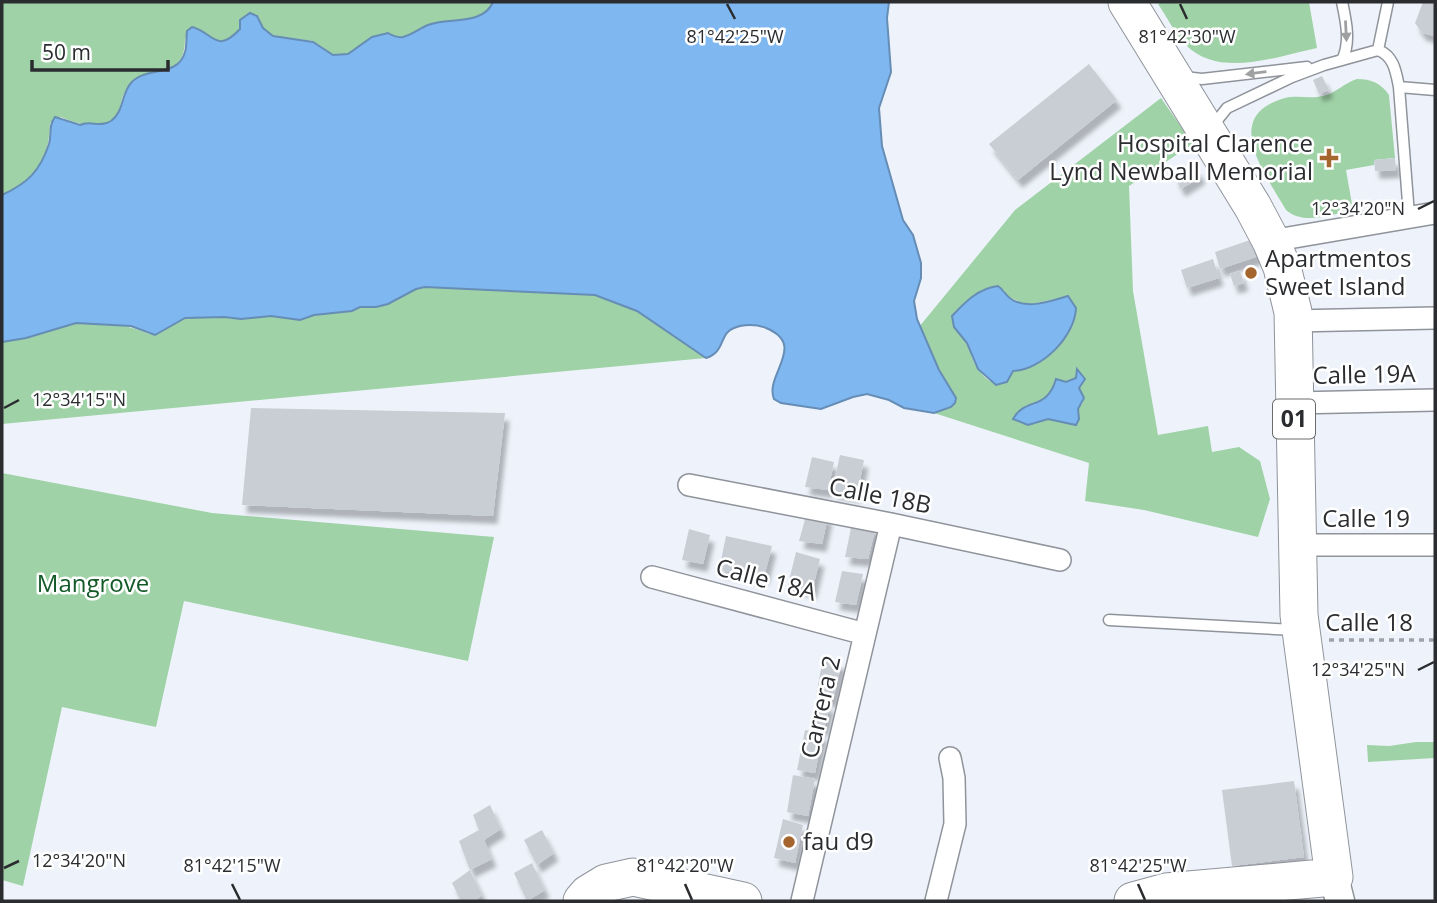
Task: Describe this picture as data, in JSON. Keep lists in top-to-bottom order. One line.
{"streets":{"highway":["01"],"street":["Calle 19A","Calle 18B","Calle 19","Calle 18A","Carrera 2"],"path":["Calle 18"]},"crossings":[["Calle 19A","01"],["01","Calle 19"],["01","Calle 18"],["Calle 18B","Carrera 2"],["Calle 18A","Carrera 2"]],"parks":["Mangrove"],"places":{"health":["Hospital Clarence Lynd Newball Memorial"],"other":["Apartmentos Sweet Island","fau d9"]},"scale_bar":"50 m","coordinates":["81°42'25\"W","81°42'30\"W","12°34'20\"N","12°34'15\"N","12°34'25\"N","81°42'15\"W","81°42'20\"W"]}
